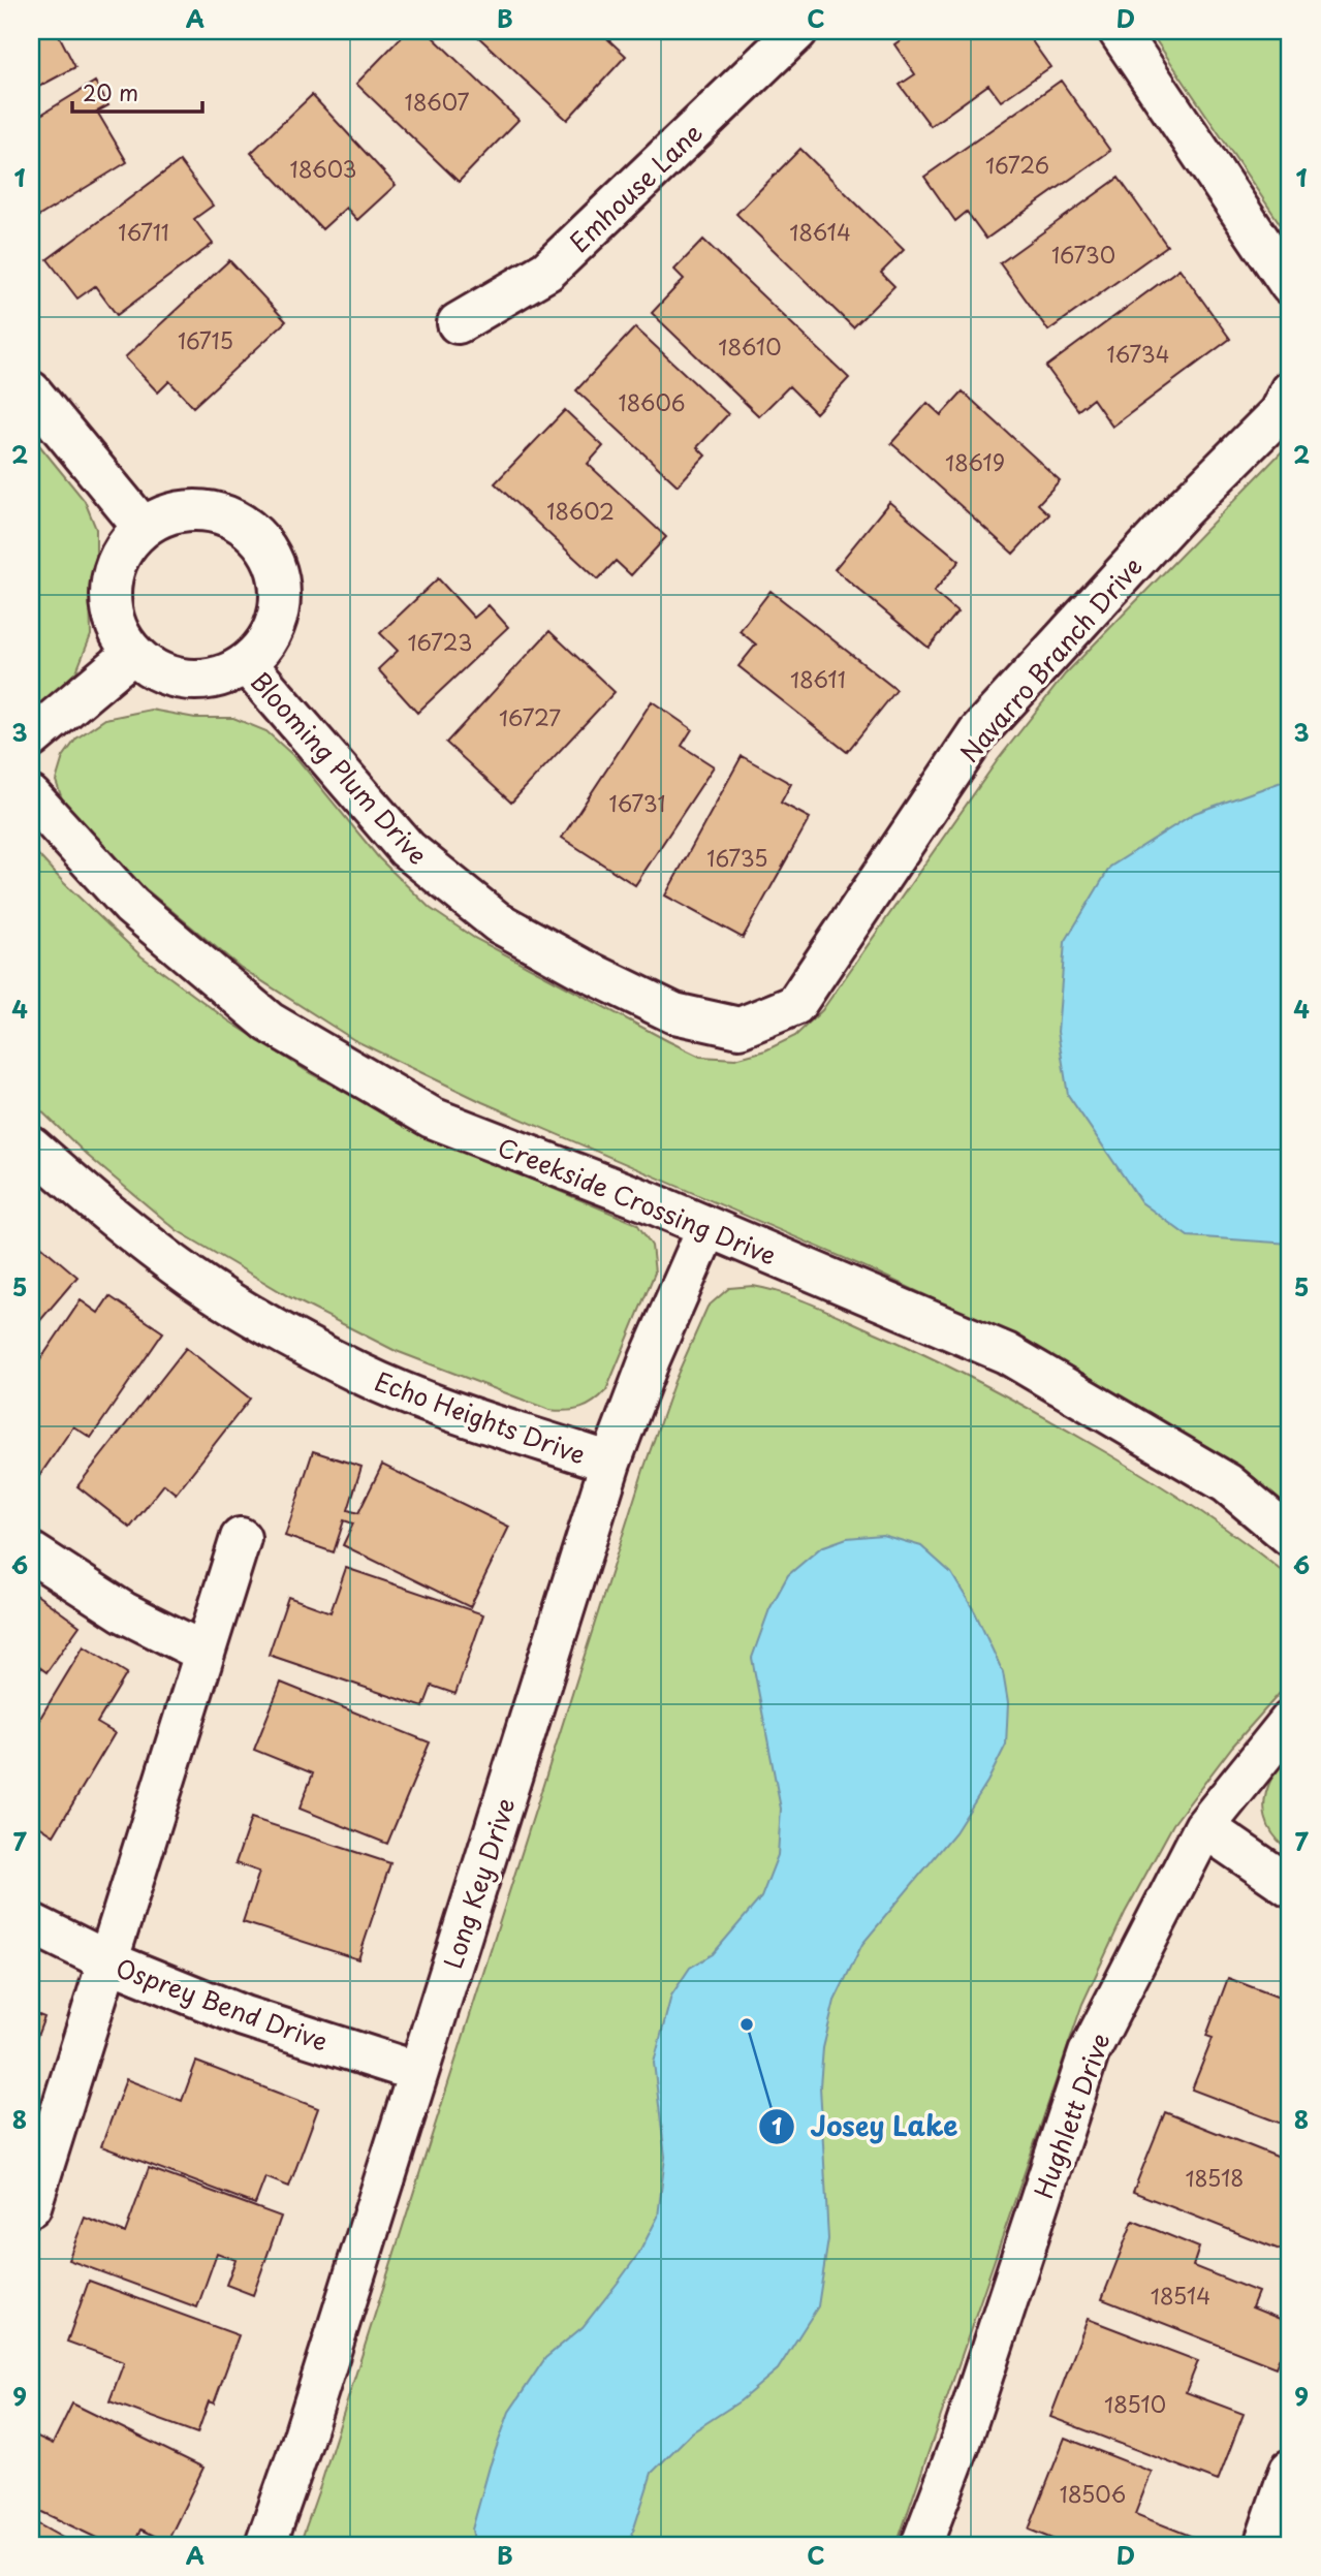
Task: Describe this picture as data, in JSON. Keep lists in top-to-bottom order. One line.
{"streets":{"street":["Emhouse Lane","Navarro Branch Drive","Blooming Plum Drive","Creekside Crossing Drive","Echo Heights Drive","Long Key Drive","Osprey Bend Drive","Hughlett Drive"]},"crossings":[["Navarro Branch Drive","Blooming Plum Drive"],["Creekside Crossing Drive","Long Key Drive"],["Echo Heights Drive","Long Key Drive"],["Long Key Drive","Osprey Bend Drive"]],"places":["Josey Lake"],"house_numbers":["18607","16726","18603","16711","18614","16730","16715","18610","16734","18606","18619","18602","16723","18611","16727","16731","16735","18518","18514","18510","18506"],"scale_bar":"20 m","grid":{"columns":["A","B","C","D"],"rows":["1","2","3","4","5","6","7","8","9"]}}
